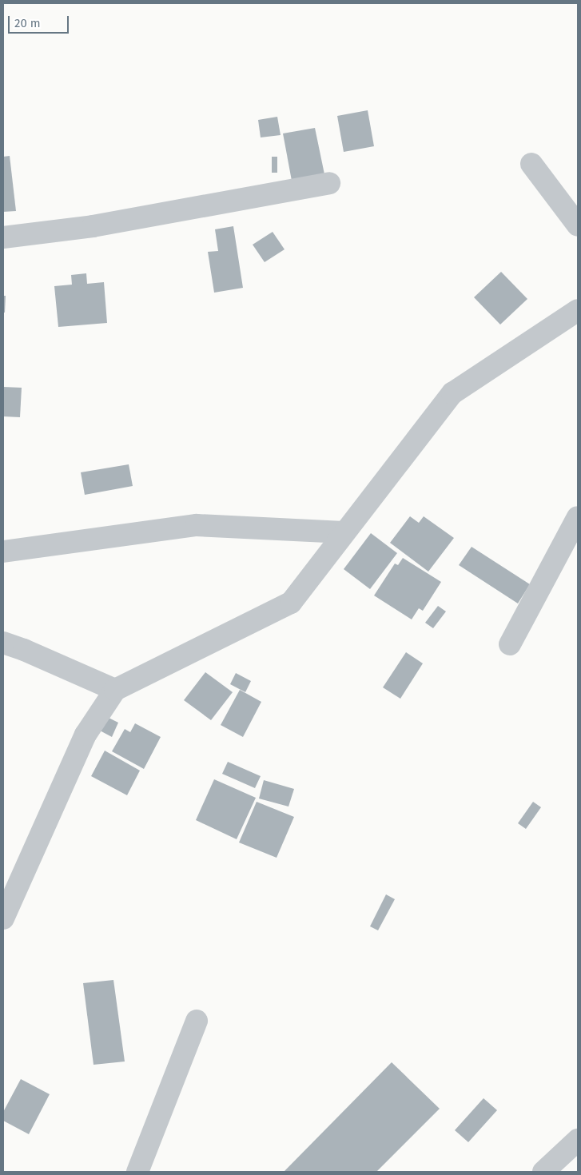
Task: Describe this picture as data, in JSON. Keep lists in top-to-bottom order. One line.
{"scale_bar":"20 m"}
